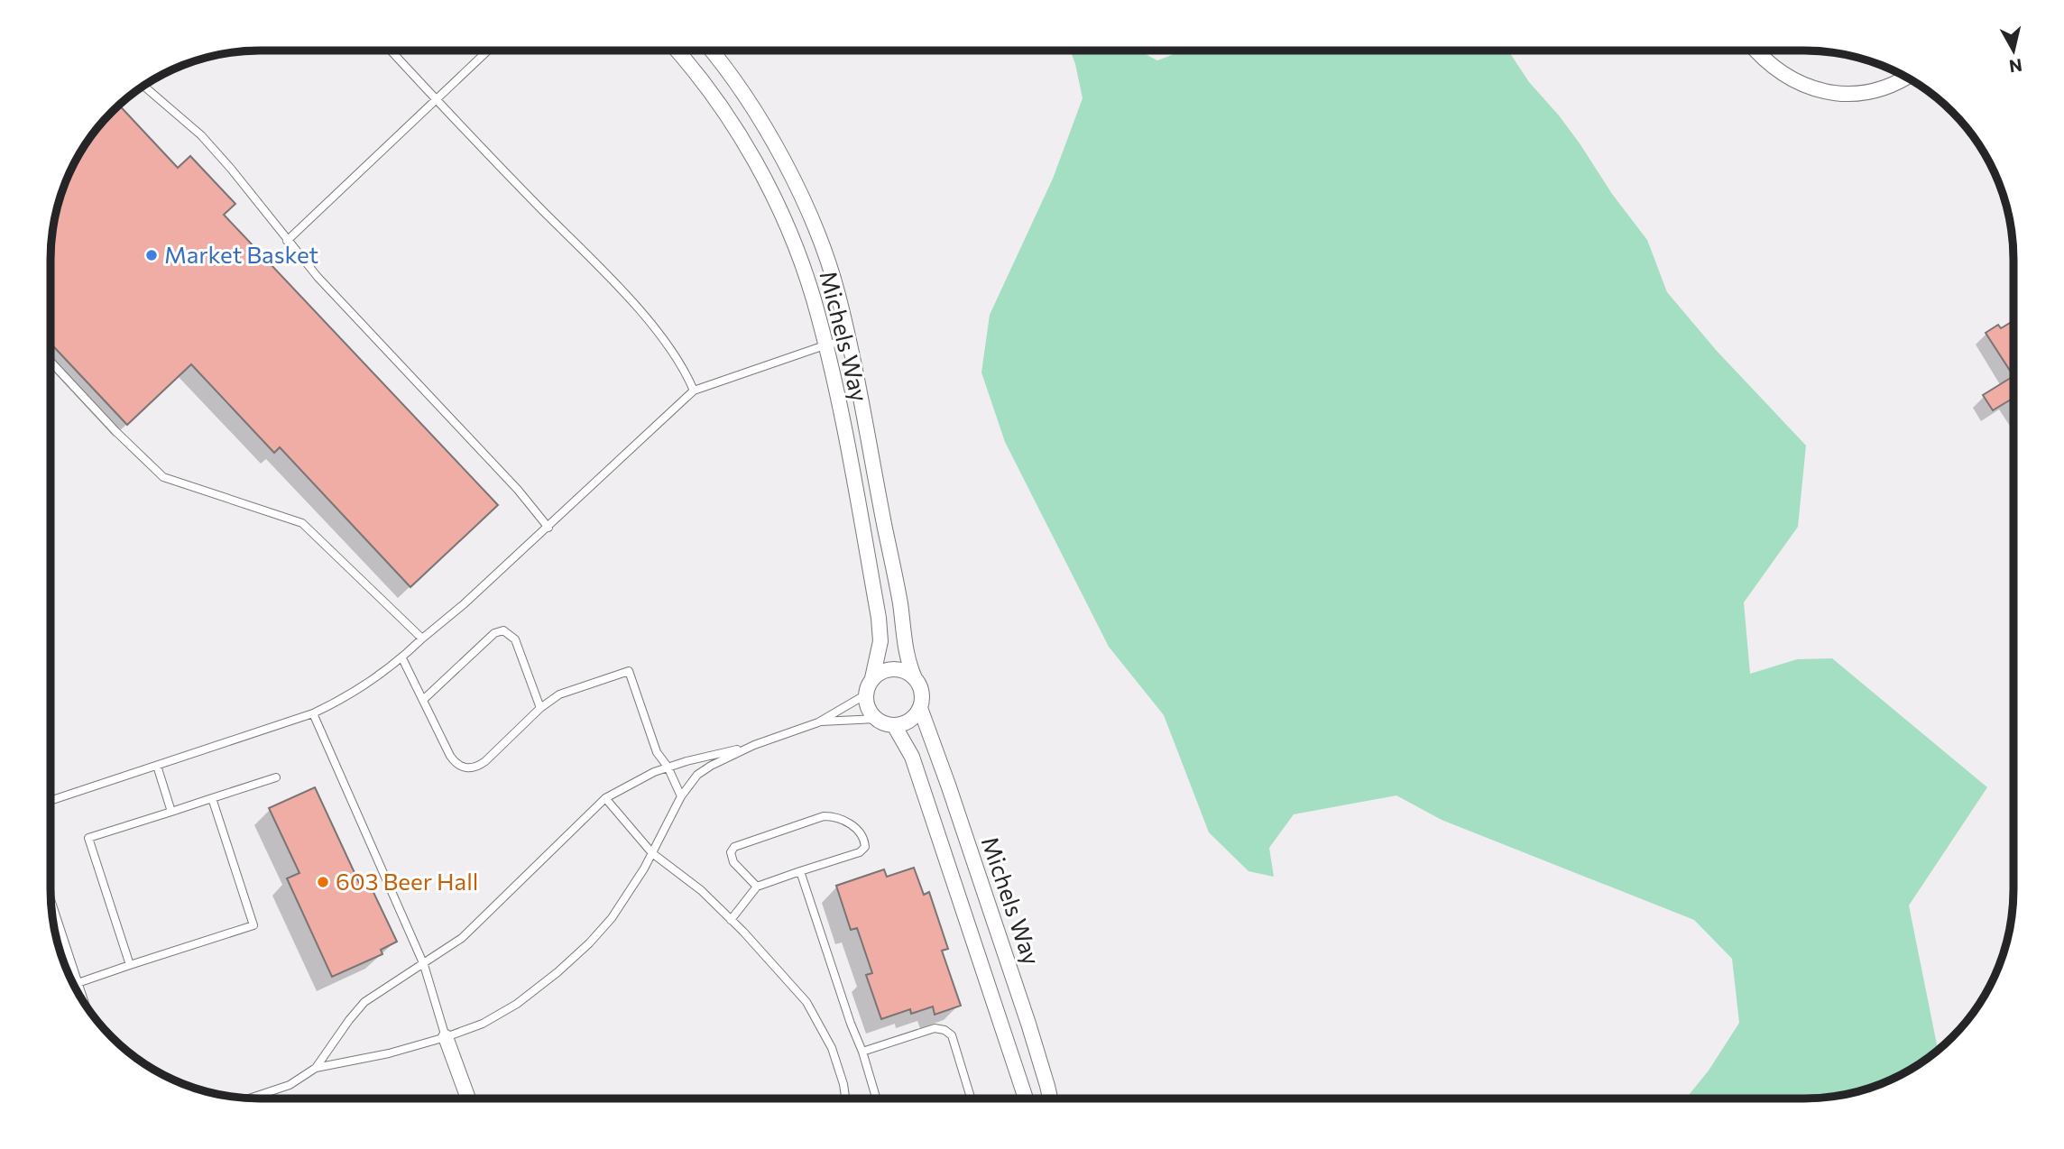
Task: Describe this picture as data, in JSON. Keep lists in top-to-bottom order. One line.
{"streets":{"street":["Michels Way"]},"places":["Market Basket","603 Beer Hall"],"north":"bottom"}
